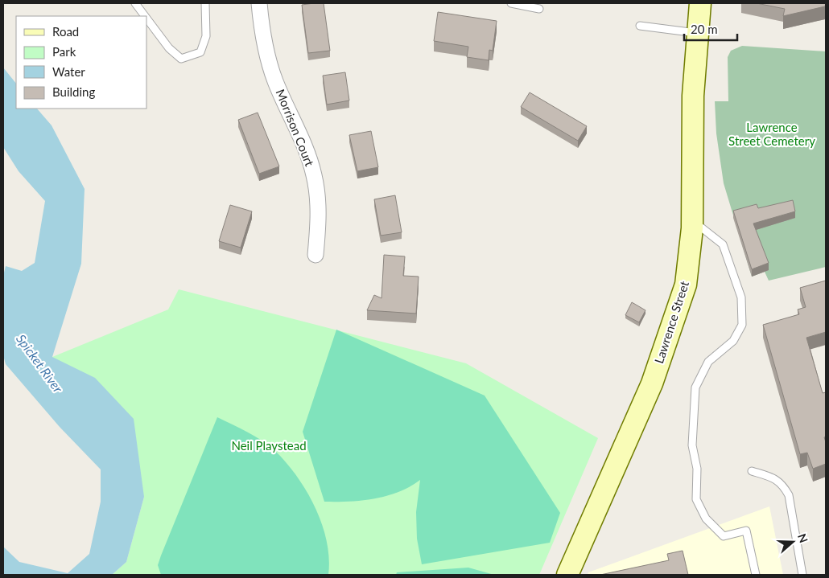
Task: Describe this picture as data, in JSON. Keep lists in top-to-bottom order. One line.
{"streets":{"main road":["Lawrence Street"],"street":["Morrison Court"]},"water":["Spicket River"],"parks":["Lawrence Street Cemetery","Neil Playstead"],"legend":["Road","Park","Water","Building"],"scale_bar":"20 m","north":"right"}
